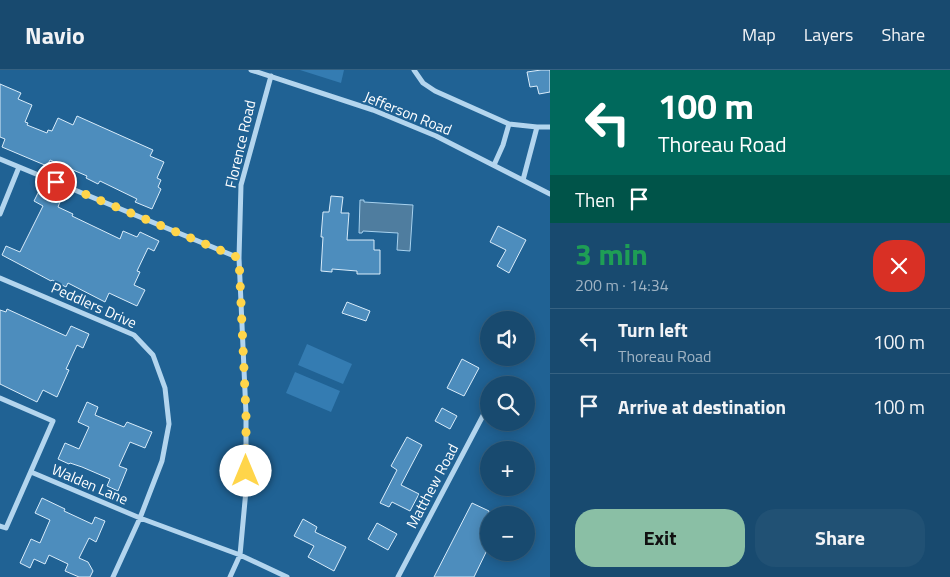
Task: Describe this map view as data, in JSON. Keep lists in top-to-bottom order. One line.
{"streets":{"street":["Jefferson Road","Florence Road","Peddlers Drive","Walden Lane","Matthew Road"]},"crossings":[["Jefferson Road","Florence Road"],["Peddlers Drive","Walden Lane"]],"page":{"header":"Navio","nav":["Map","Layers","Share"],"turn":["100 m","Thoreau Road"],"then":"Then","heading":["3 min","200 m · 14:34"],"list":[{"name":"Turn left","note":"Thoreau Road","value":"100 m"},{"name":"Arrive at destination","value":"100 m"}],"map_buttons":["+","−"],"buttons":["Exit","Share"]}}
